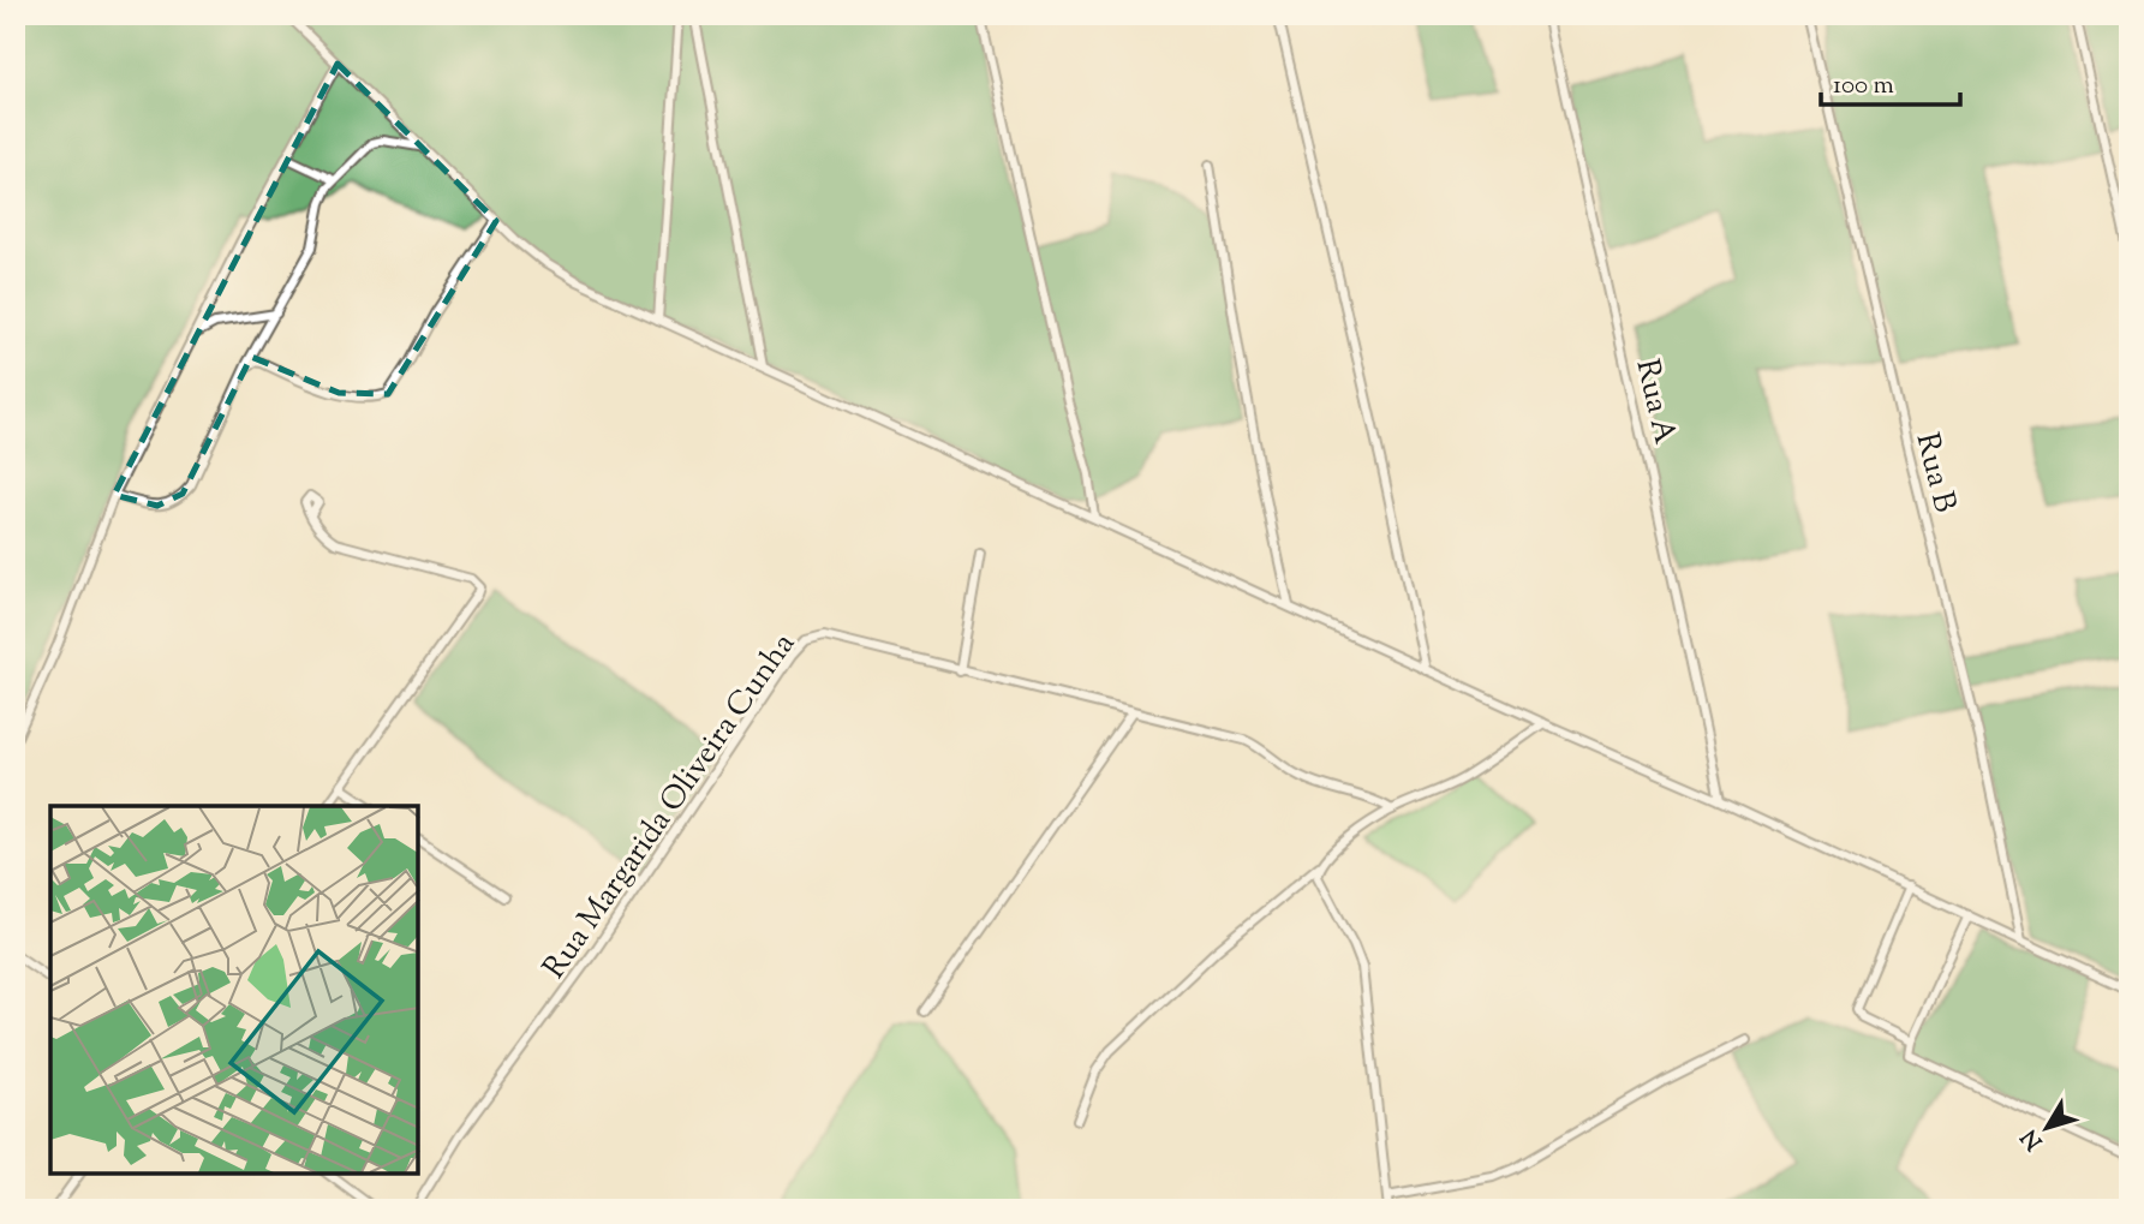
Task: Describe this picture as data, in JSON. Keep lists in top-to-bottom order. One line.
{"streets":{"street":["Rua A","Rua B","Rua Margarida Oliveira Cunha"]},"scale_bar":"100 m","north":"bottom left"}
